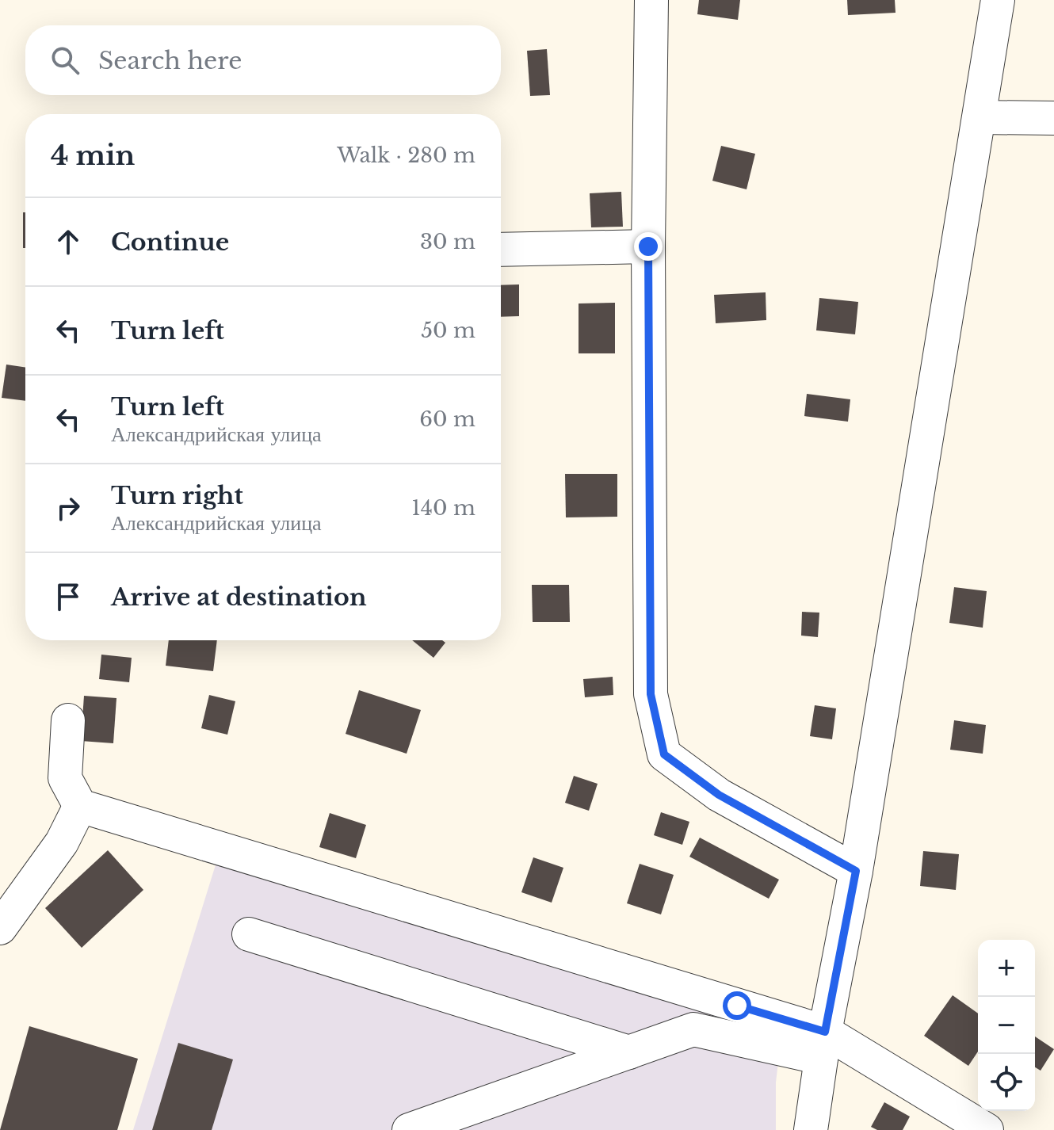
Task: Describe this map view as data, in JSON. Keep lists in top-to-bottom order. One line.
{"page":{"search":"Search here","heading":["4 min","Walk · 280 m"],"list":[["Continue","30 m"],["Turn left","50 m"],["Turn left","Александрийская улица","60 m"],["Turn right","Александрийская улица","140 m"],"Arrive at destination"],"map_buttons":["+","−"]}}
